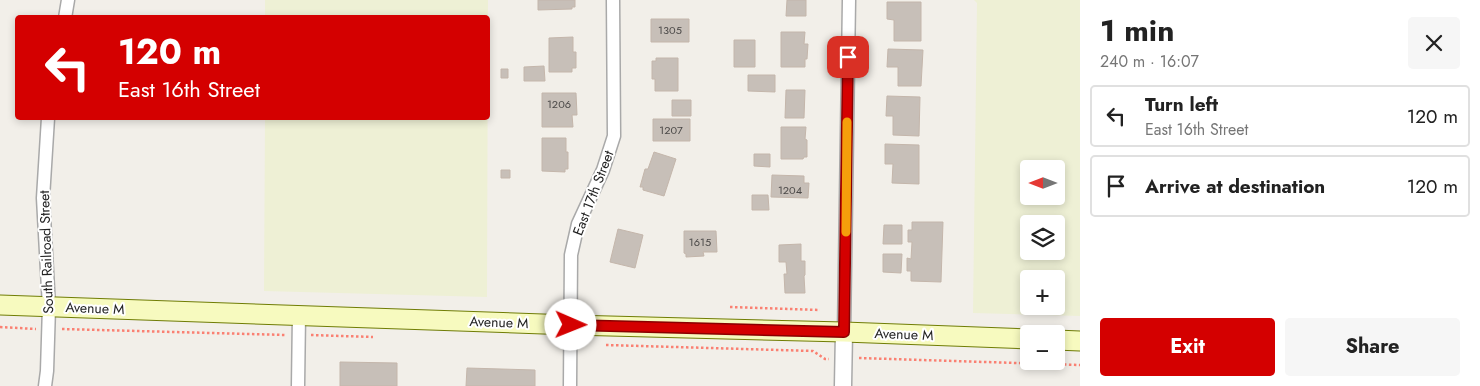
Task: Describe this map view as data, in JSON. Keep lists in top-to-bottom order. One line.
{"streets":{"main road":["Avenue M"],"street":["East 17th Street","South Railroad Street"]},"crossings":[["East 17th Street","Avenue M"],["South Railroad Street","Avenue M"]],"house_numbers":["1305","1206","1207","1204","1615"],"north":"left","page":{"heading":["1 min","240 m · 16:07"],"turn":["120 m","East 16th Street"],"list":[{"name":"Turn left","note":"East 16th Street","value":"120 m"},{"name":"Arrive at destination","value":"120 m"}],"map_buttons":["+","−"],"buttons":["Exit","Share"]}}
